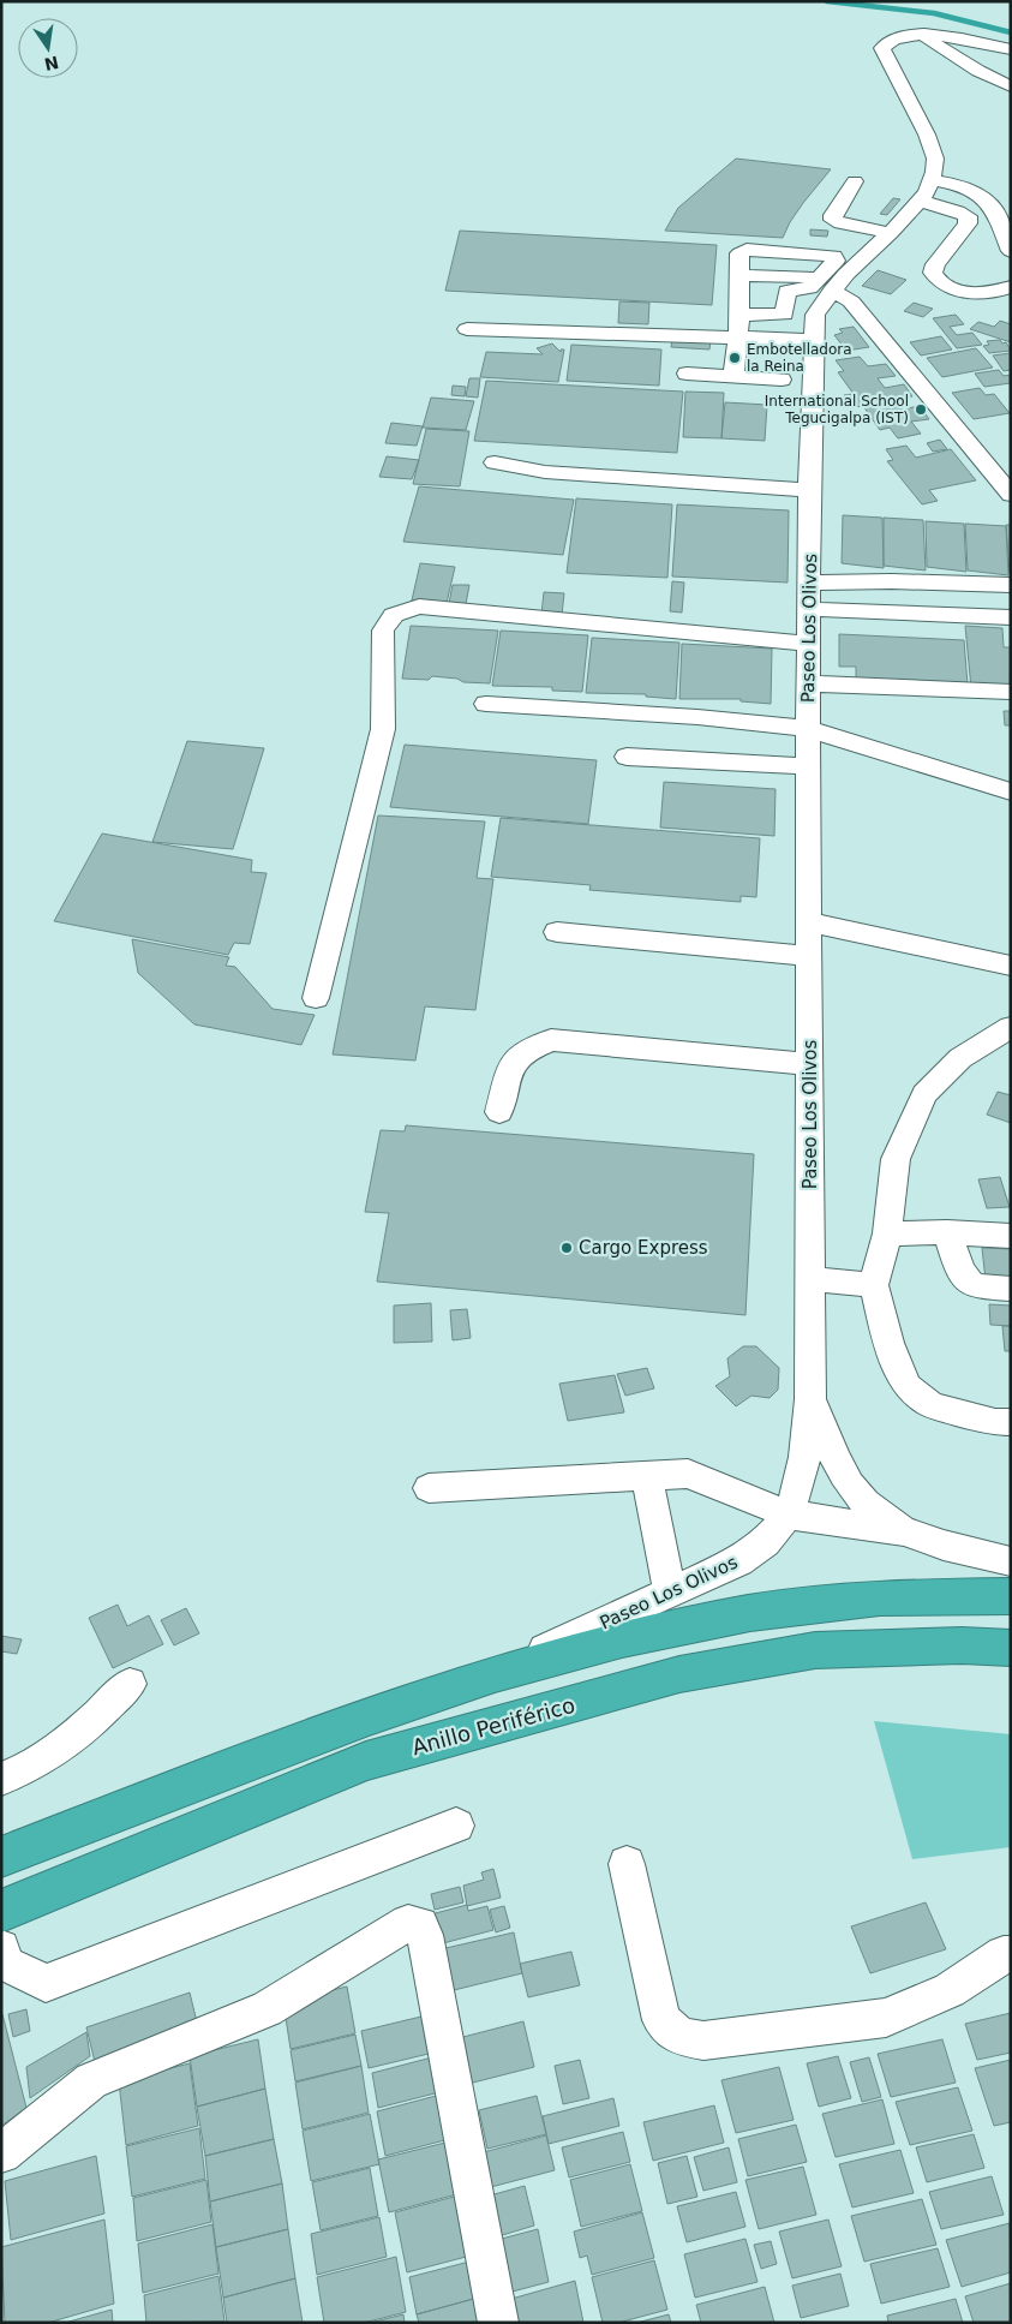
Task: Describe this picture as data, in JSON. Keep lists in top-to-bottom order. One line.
{"streets":{"highway":["Anillo Periférico"],"street":["Paseo Los Olivos"]},"places":["Embotelladora la Reina","International School Tegucigalpa (IST)","Cargo Express"],"north":"bottom"}
